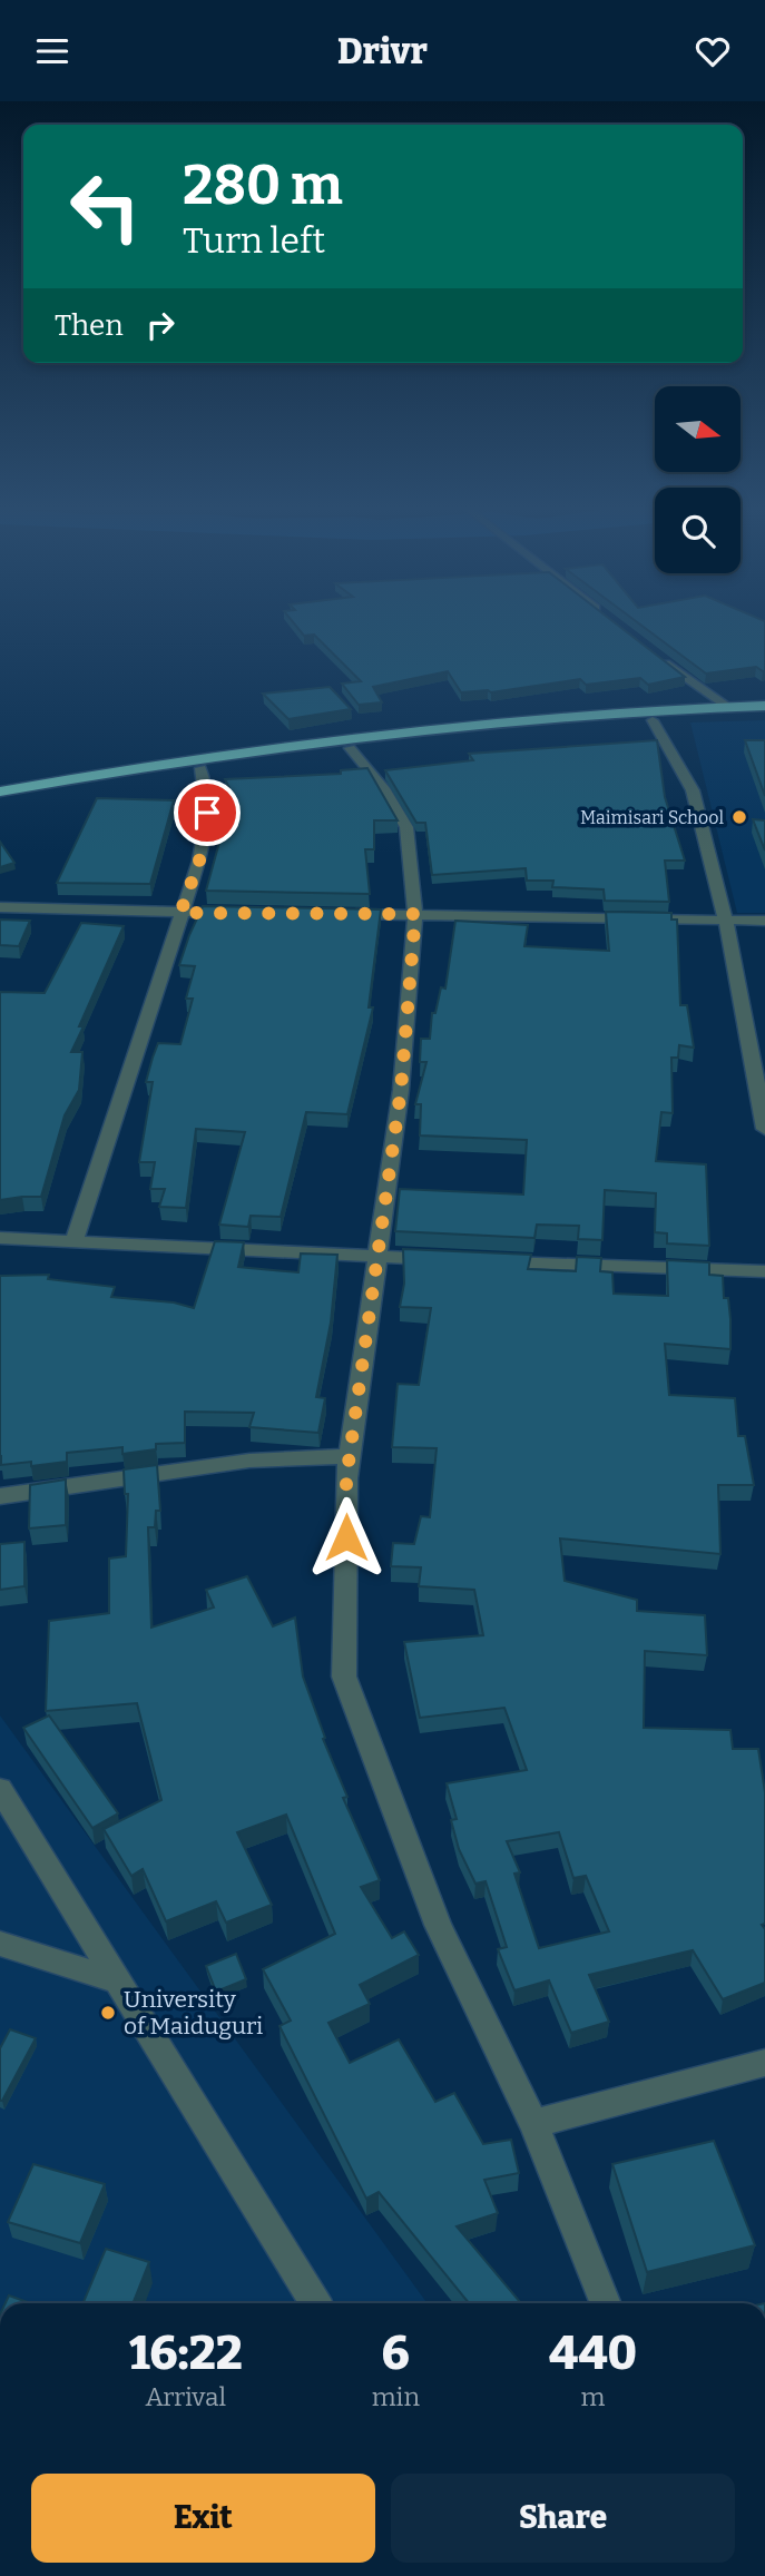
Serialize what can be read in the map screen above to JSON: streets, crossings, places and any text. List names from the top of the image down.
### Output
{
  "places": ["Maimisari School", "University of Maiduguri"],
  "north": "right",
  "page": {
    "header": "Drivr",
    "turn": ["280 m", "Turn left"],
    "then": "Then",
    "eta": [
      "16:22",
      "Arrival",
      "6",
      "min",
      "440",
      "m"
    ],
    "buttons": ["Exit", "Share"]
  }
}
